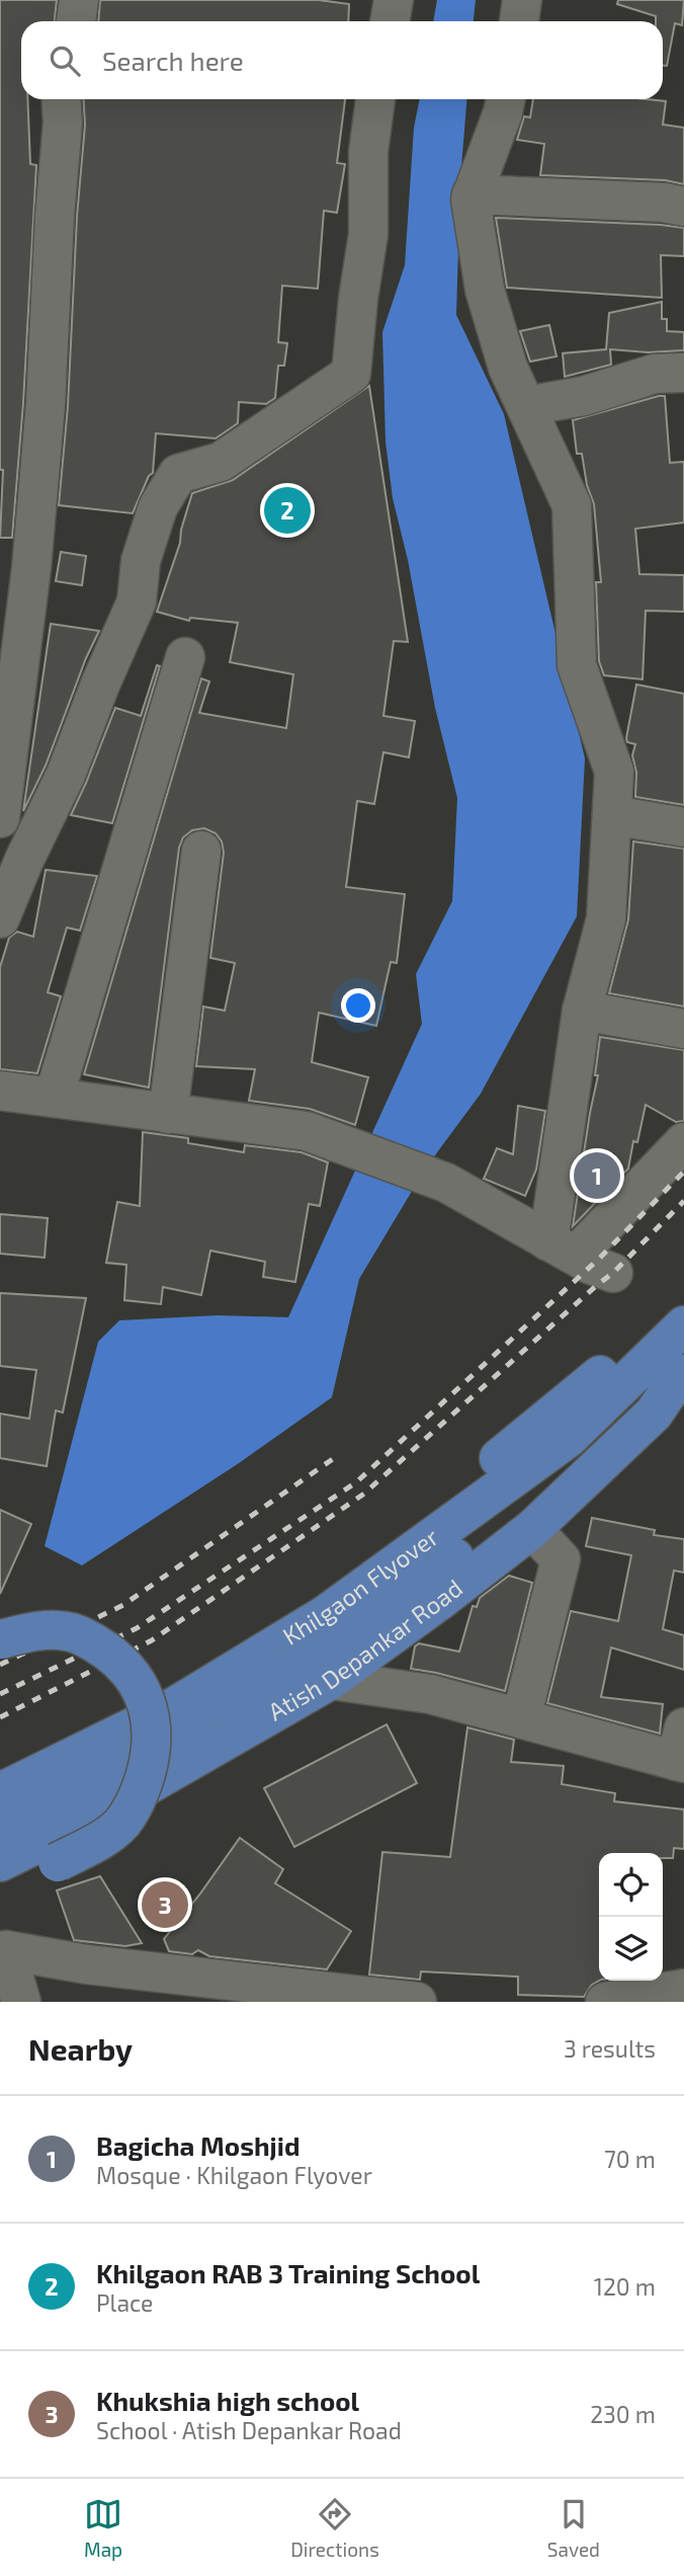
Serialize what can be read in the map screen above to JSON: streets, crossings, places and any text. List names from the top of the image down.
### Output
{
  "streets": {
    "main road": ["Khilgaon Flyover", "Atish Depankar Road"]
  },
  "crossings": [
    ["Khilgaon Flyover", "Atish Depankar Road"]
  ],
  "page": {
    "search": "Search here",
    "pins": ["2", "1", "3"],
    "heading": ["Nearby", "3 results"],
    "list": [
      {
        "mark": "1",
        "name": "Bagicha Moshjid",
        "note": "Mosque · Khilgaon Flyover",
        "value": "70 m"
      },
      {
        "mark": "2",
        "name": "Khilgaon RAB 3 Training School",
        "note": "Place",
        "value": "120 m"
      },
      {
        "mark": "3",
        "name": "Khukshia high school",
        "note": "School · Atish Depankar Road",
        "value": "230 m"
      }
    ],
    "nav": ["Map", "Directions", "Saved"]
  }
}
